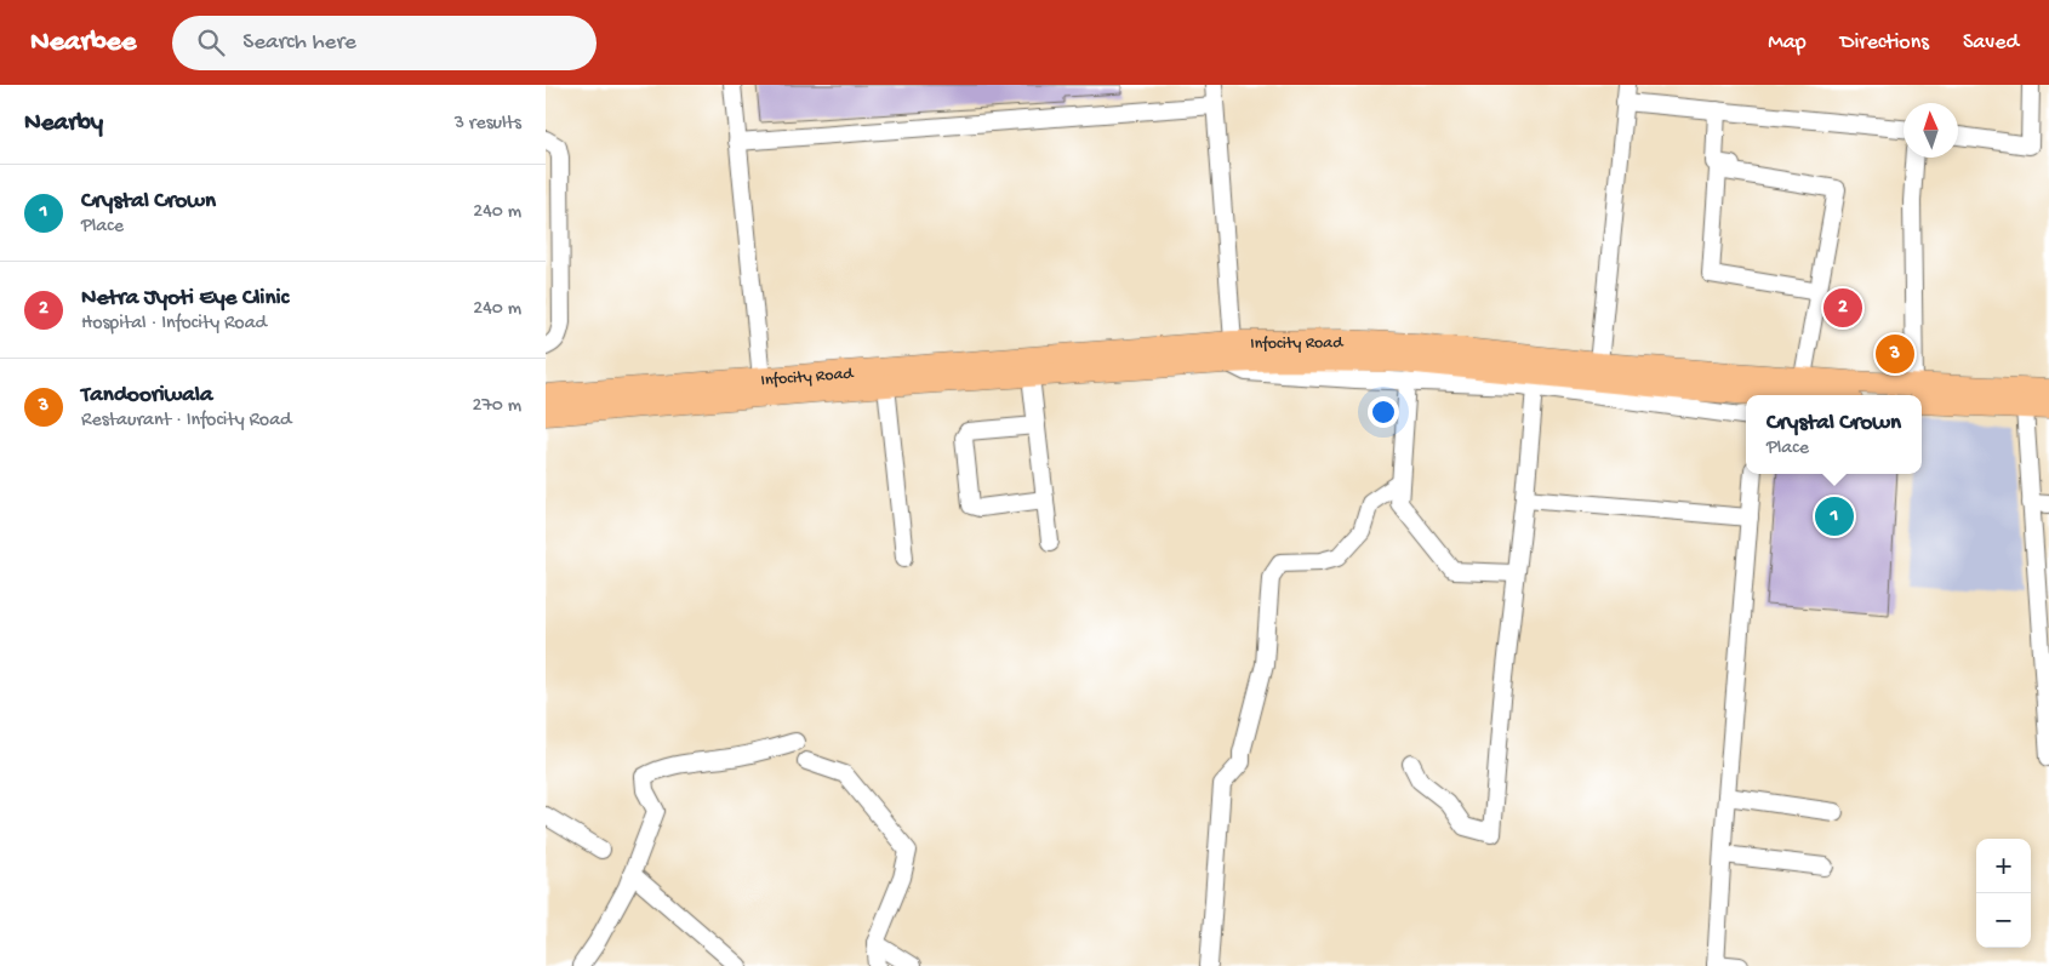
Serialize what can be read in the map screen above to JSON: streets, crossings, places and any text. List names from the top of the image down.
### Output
{
  "streets": {
    "main road": ["Infocity Road"]
  },
  "north": "top",
  "page": {
    "header": "Nearbee",
    "search": "Search here",
    "nav": ["Map", "Directions", "Saved"],
    "heading": ["Nearby", "3 results"],
    "list": [
      {
        "mark": "1",
        "name": "Crystal Crown",
        "note": "Place",
        "value": "240 m"
      },
      {
        "mark": "2",
        "name": "Netra Jyoti Eye Clinic",
        "note": "Hospital · Infocity Road",
        "value": "240 m"
      },
      {
        "mark": "3",
        "name": "Tandooriwala",
        "note": "Restaurant · Infocity Road",
        "value": "270 m"
      }
    ],
    "pins": ["2", "3", "1"],
    "popup": ["Crystal Crown", "Place"],
    "map_buttons": ["+", "−"]
  }
}
